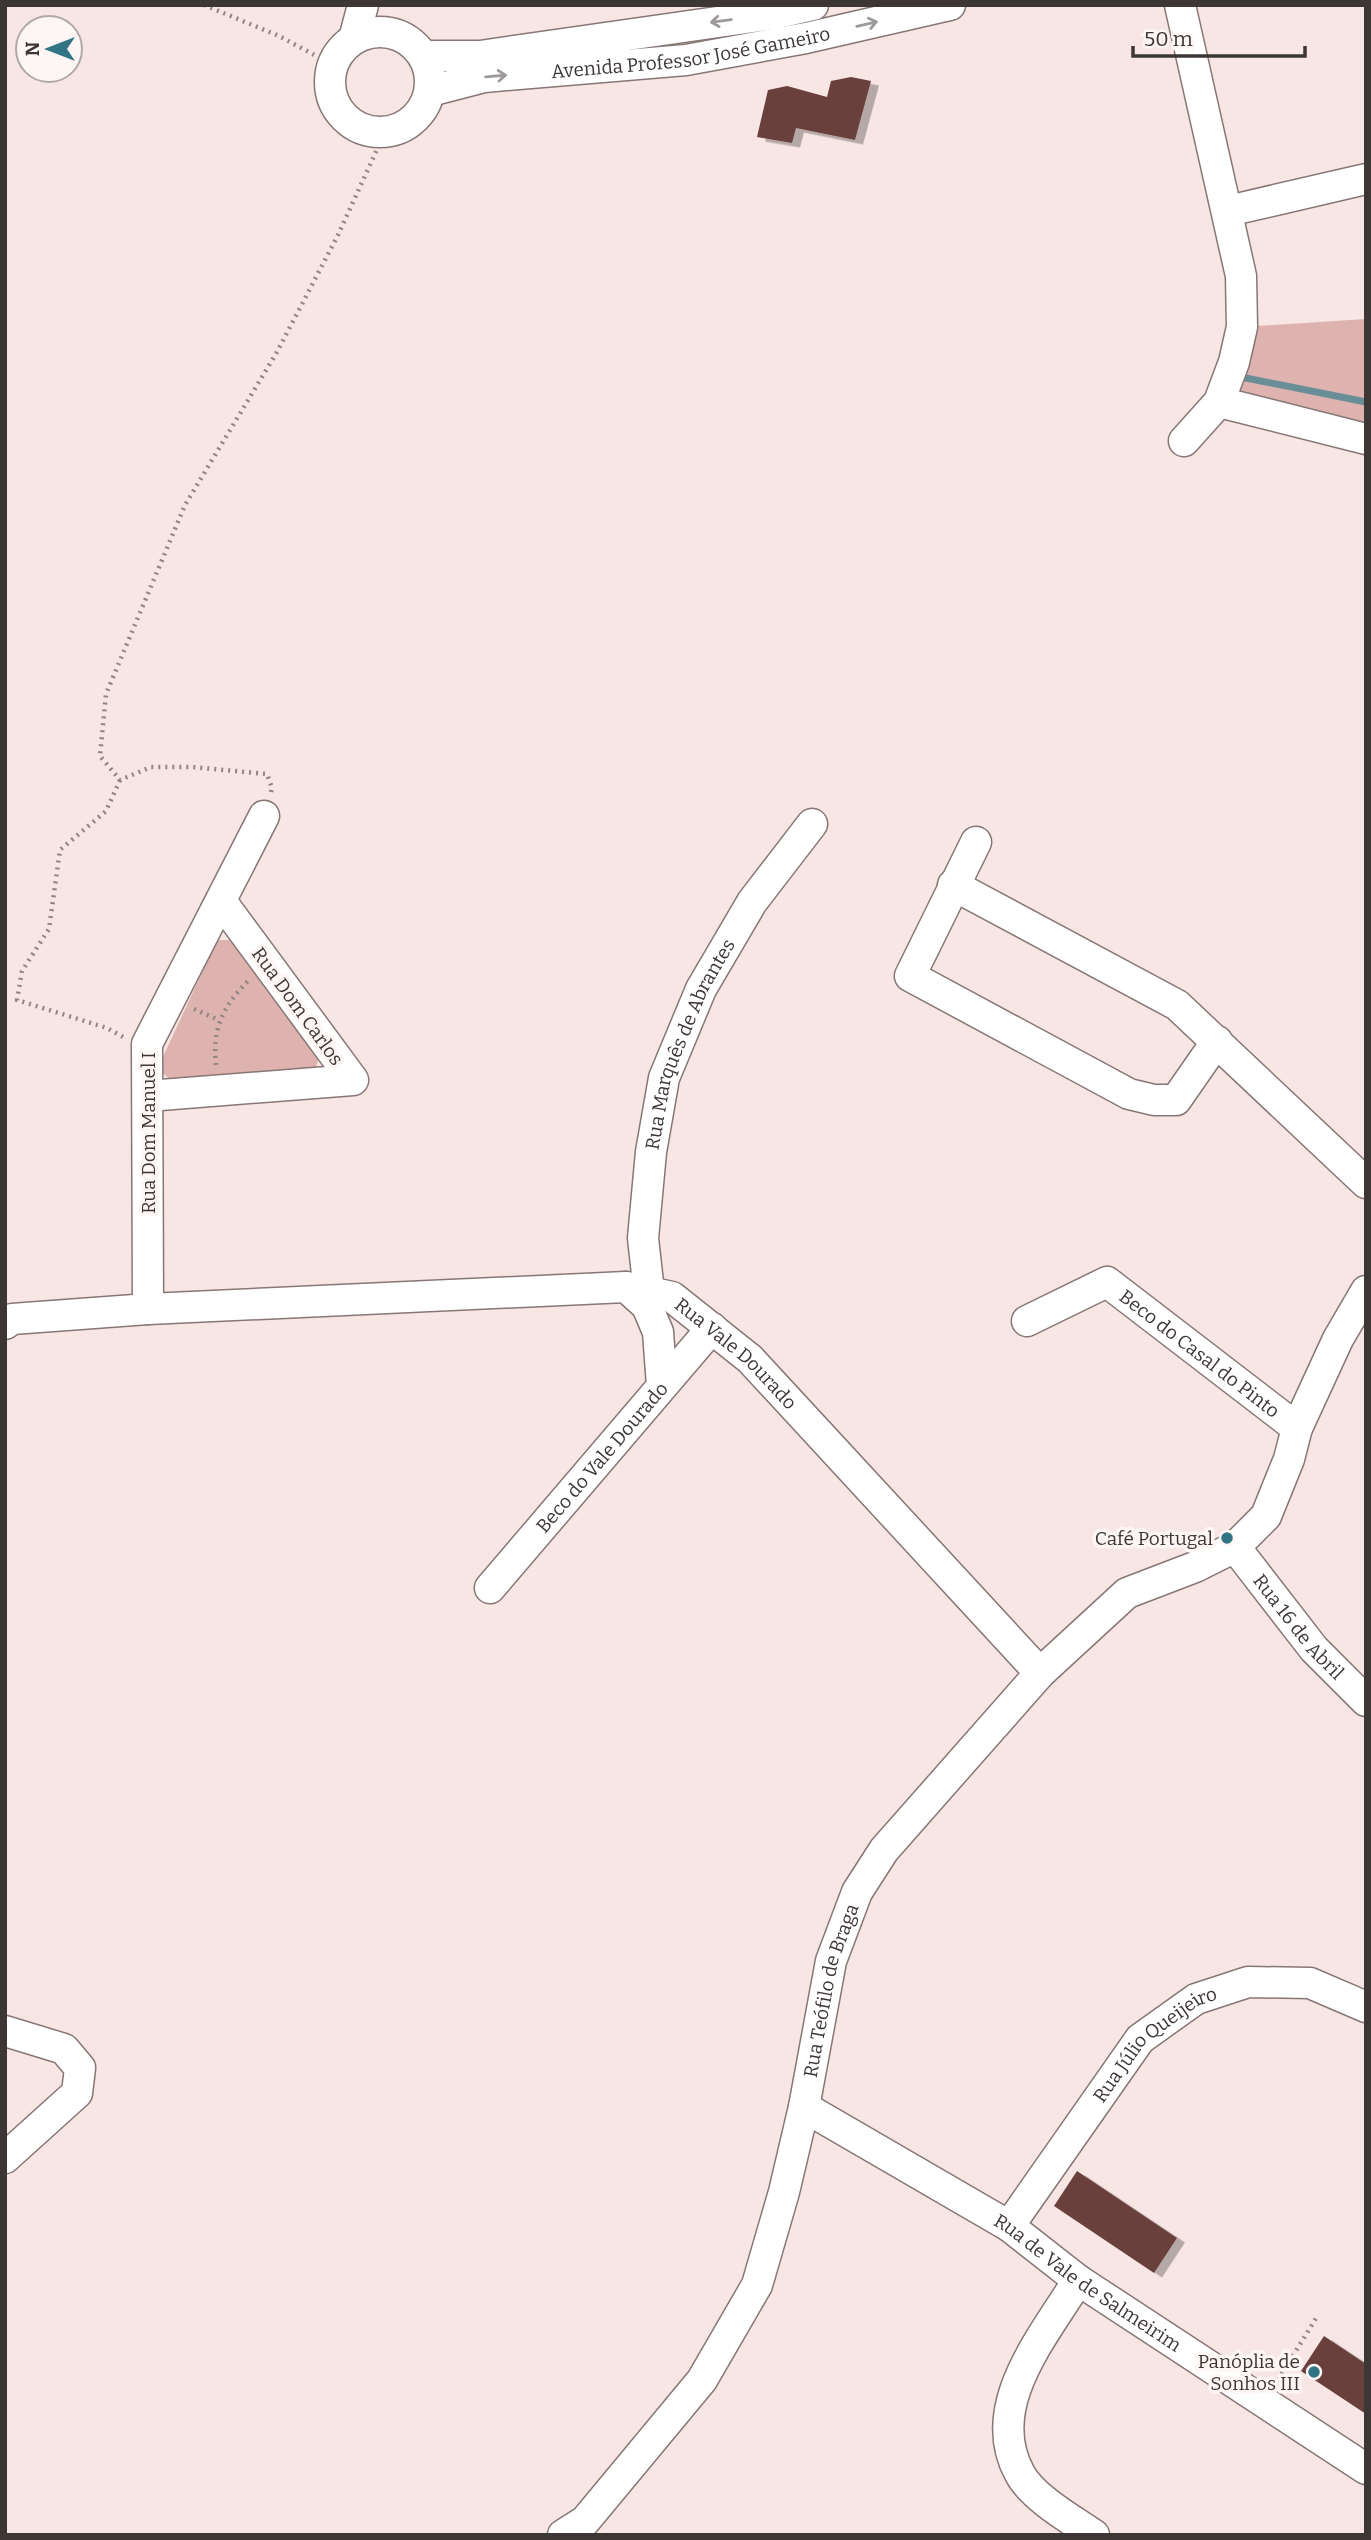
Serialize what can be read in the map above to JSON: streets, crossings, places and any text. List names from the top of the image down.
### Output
{
  "streets": {
    "street": [
      "Avenida Professor José Gameiro",
      "Rua Dom Carlos",
      "Rua Marquês de Abrantes",
      "Rua Dom Manuel I",
      "Beco do Casal do Pinto",
      "Rua Vale Dourado",
      "Beco do Vale Dourado",
      "Rua 16 de Abril",
      "Rua Teófilo de Braga",
      "Rua Júlio Queijeiro",
      "Rua de Vale de Salmeirim"
    ]
  },
  "crossings": [
    ["Rua Dom Carlos", "Rua Dom Manuel I"],
    ["Rua Marquês de Abrantes", "Rua Vale Dourado"],
    ["Rua Dom Manuel I", "Rua Vale Dourado"],
    ["Beco do Casal do Pinto", "Rua Teófilo de Braga"],
    ["Rua Vale Dourado", "Beco do Vale Dourado"],
    ["Rua Vale Dourado", "Rua Teófilo de Braga"],
    ["Rua 16 de Abril", "Rua Teófilo de Braga"],
    ["Rua Teófilo de Braga", "Rua de Vale de Salmeirim"],
    ["Rua Júlio Queijeiro", "Rua de Vale de Salmeirim"]
  ],
  "places": ["Café Portugal", "Panóplia de Sonhos III"],
  "scale_bar": "50 m",
  "north": "left"
}
